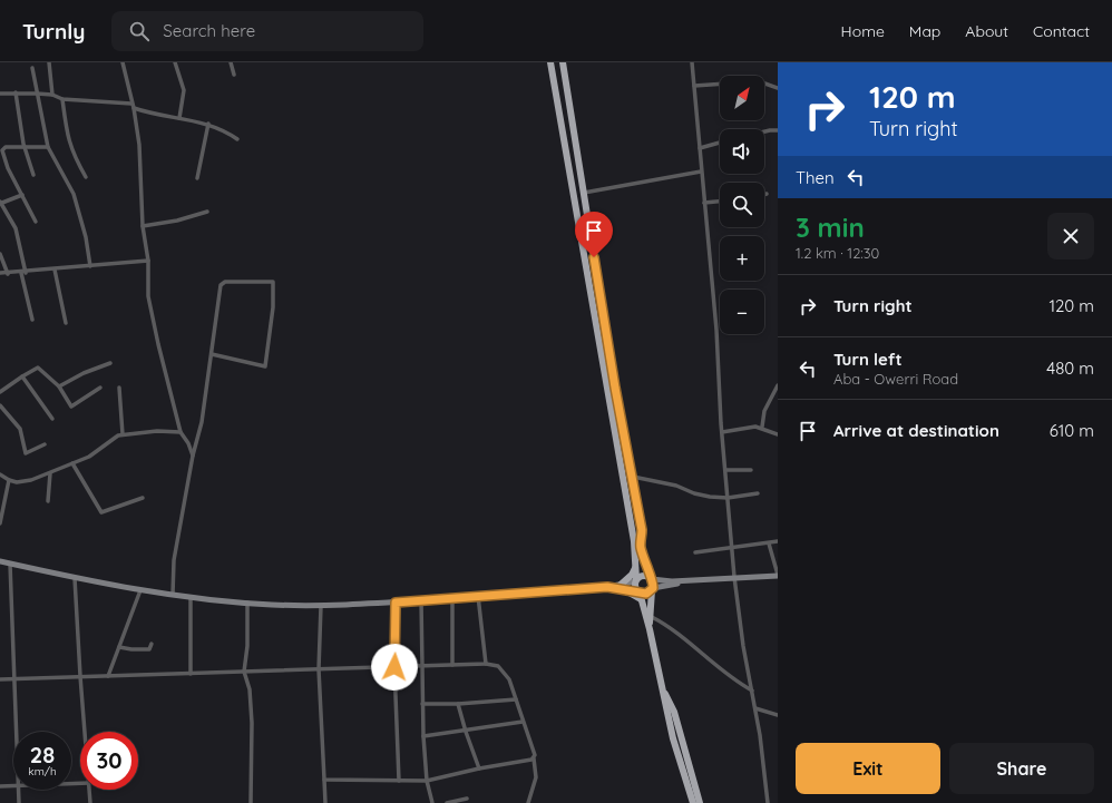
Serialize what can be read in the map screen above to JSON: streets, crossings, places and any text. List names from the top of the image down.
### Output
{
  "north": "top right",
  "page": {
    "header": "Turnly",
    "search": "Search here",
    "nav": [
      "Home",
      "Map",
      "About",
      "Contact"
    ],
    "turn": ["120 m", "Turn right"],
    "map_buttons": ["+", "−"],
    "then": "Then",
    "heading": ["3 min", "1.2 km · 12:30"],
    "list": [
      {
        "name": "Turn right",
        "value": "120 m"
      },
      {
        "name": "Turn left",
        "note": "Aba - Owerri Road",
        "value": "480 m"
      },
      {
        "name": "Arrive at destination",
        "value": "610 m"
      }
    ],
    "speed": "28 km/h",
    "limit": "30",
    "buttons": ["Exit", "Share"]
  }
}
